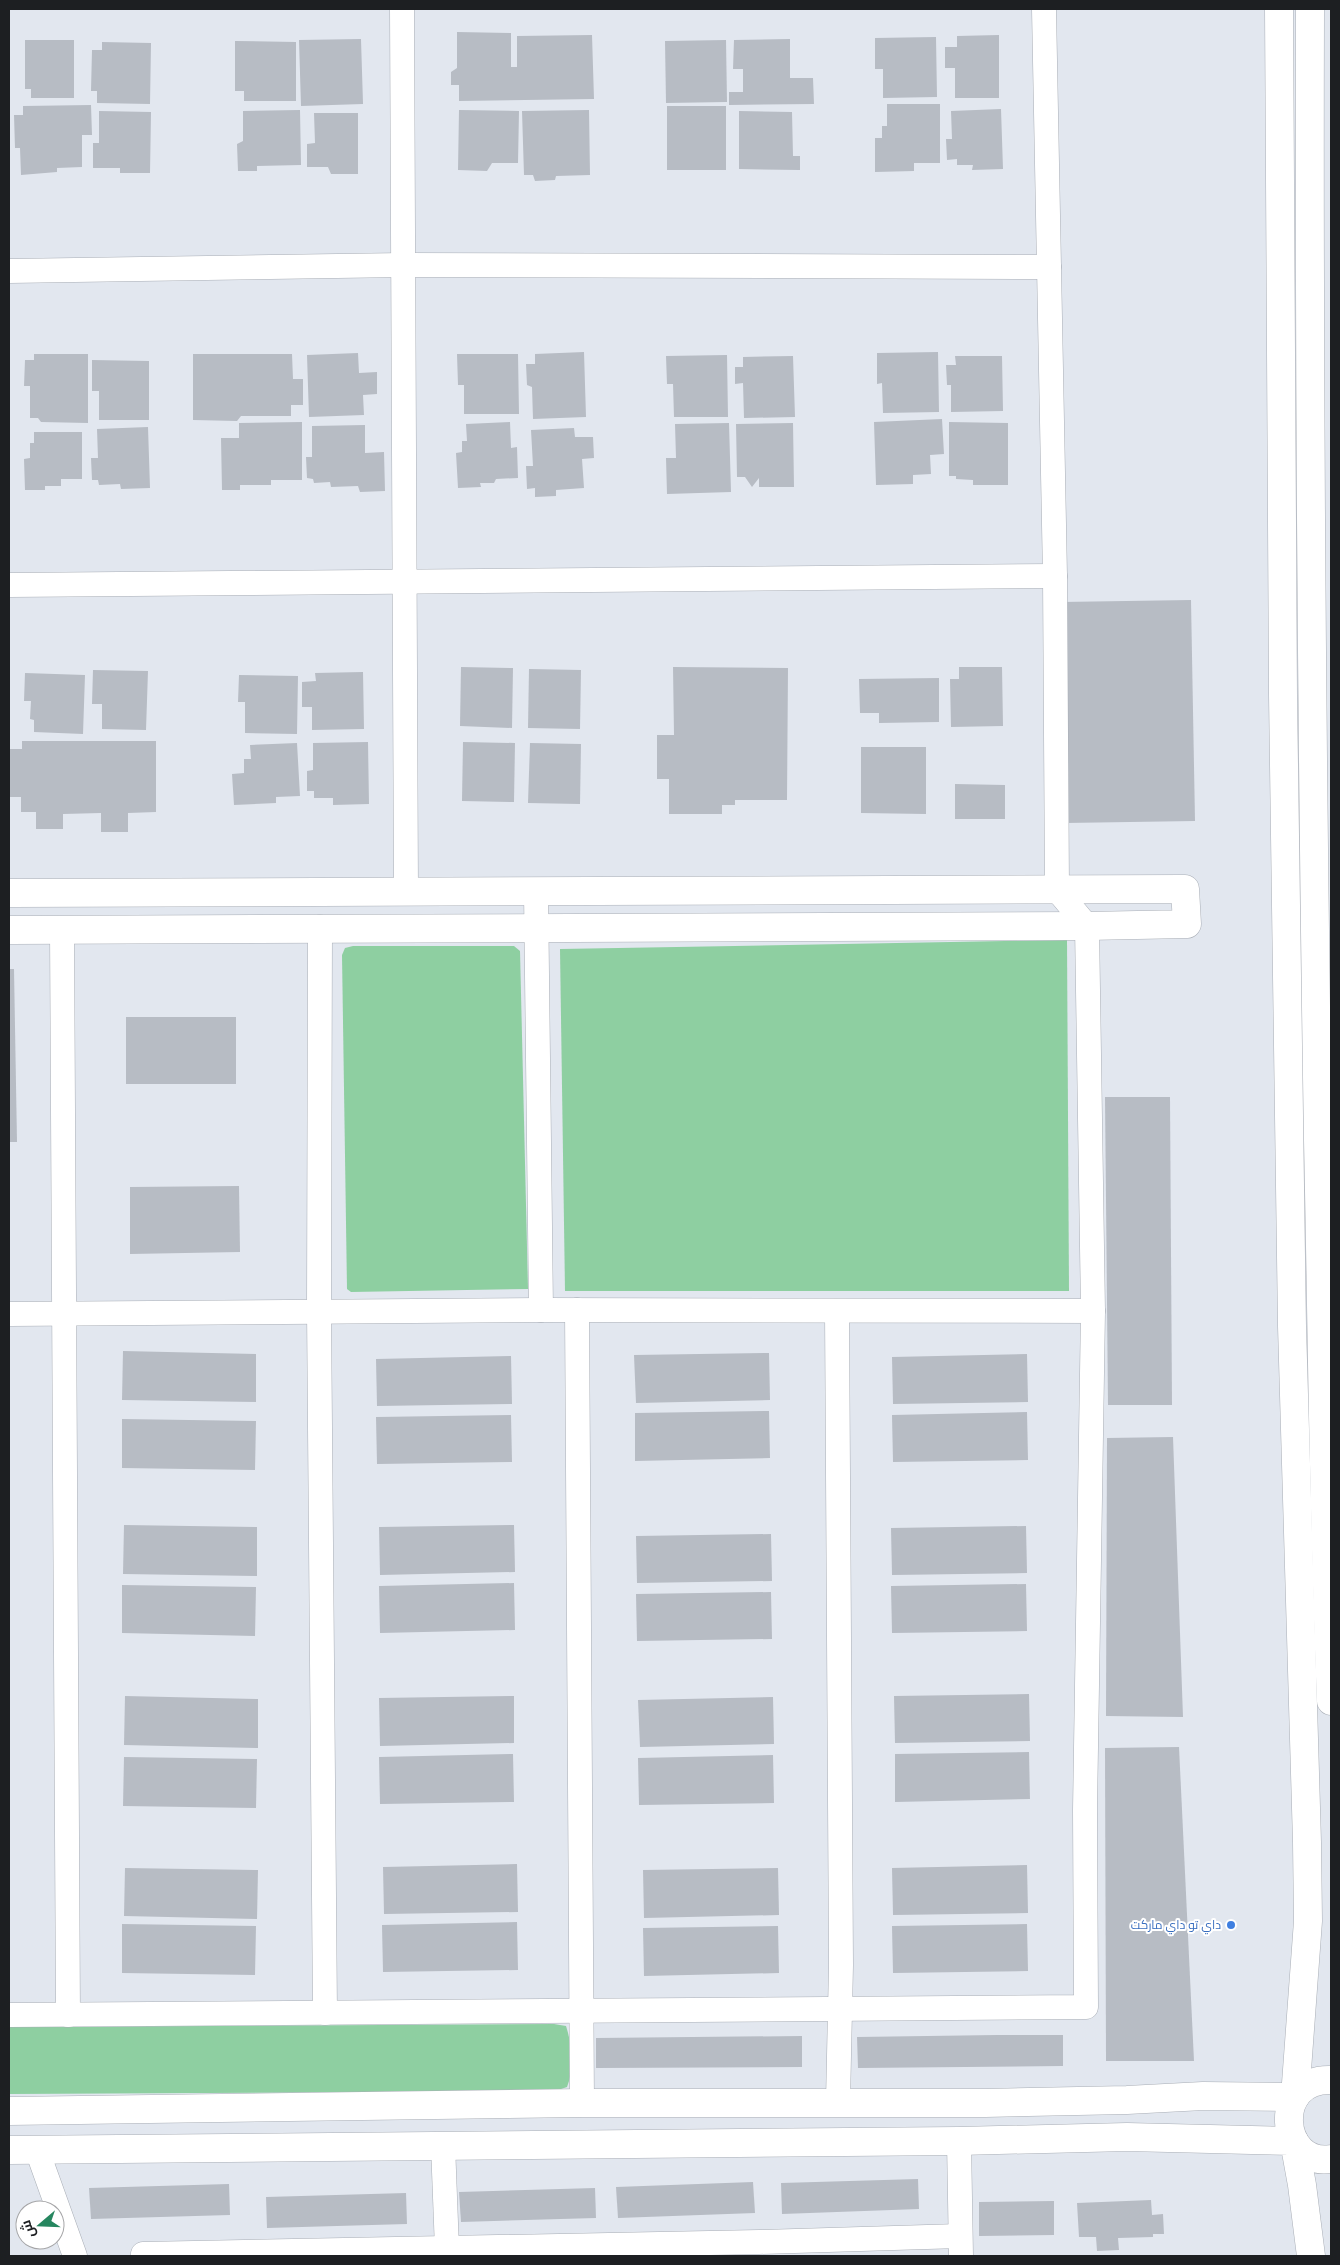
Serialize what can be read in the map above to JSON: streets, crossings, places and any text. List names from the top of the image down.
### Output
{
  "places": ["داي تو داي ماركت"],
  "north": "left"
}
